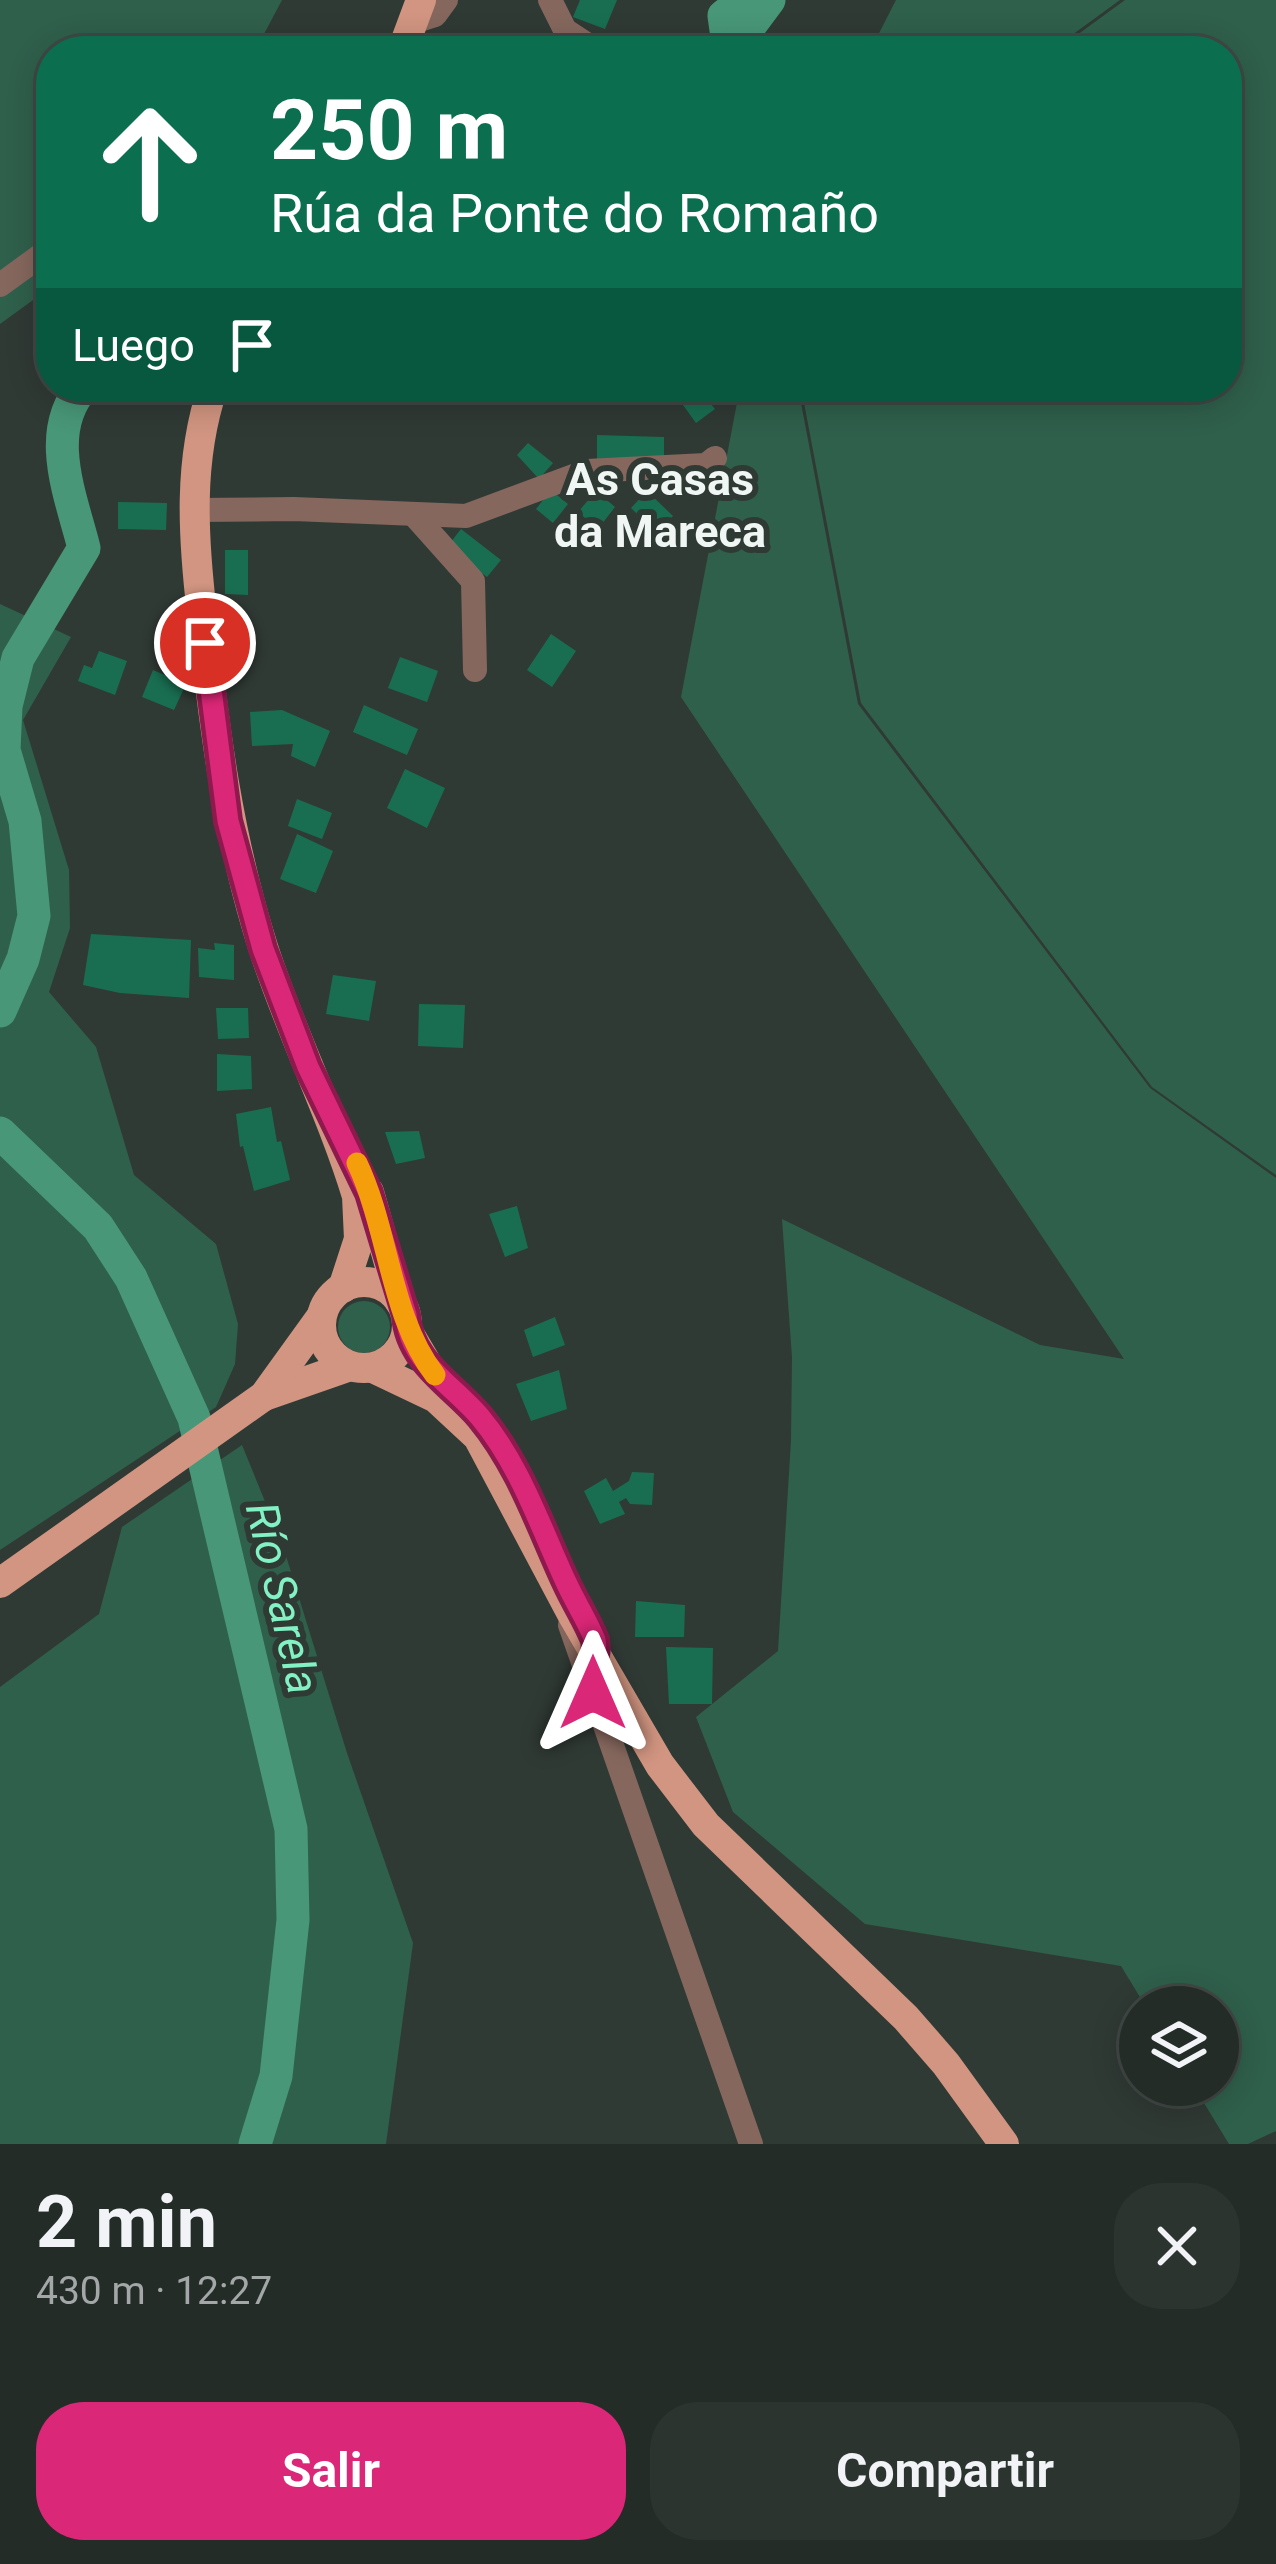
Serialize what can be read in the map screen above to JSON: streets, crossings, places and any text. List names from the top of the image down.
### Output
{
  "districts": ["As Casas da Mareca"],
  "water": ["Río Sarela"],
  "page": {
    "turn": ["250 m", "Rúa da Ponte do Romaño"],
    "then": "Luego",
    "heading": ["2 min", "430 m · 12:27"],
    "buttons": ["Salir", "Compartir"]
  }
}
